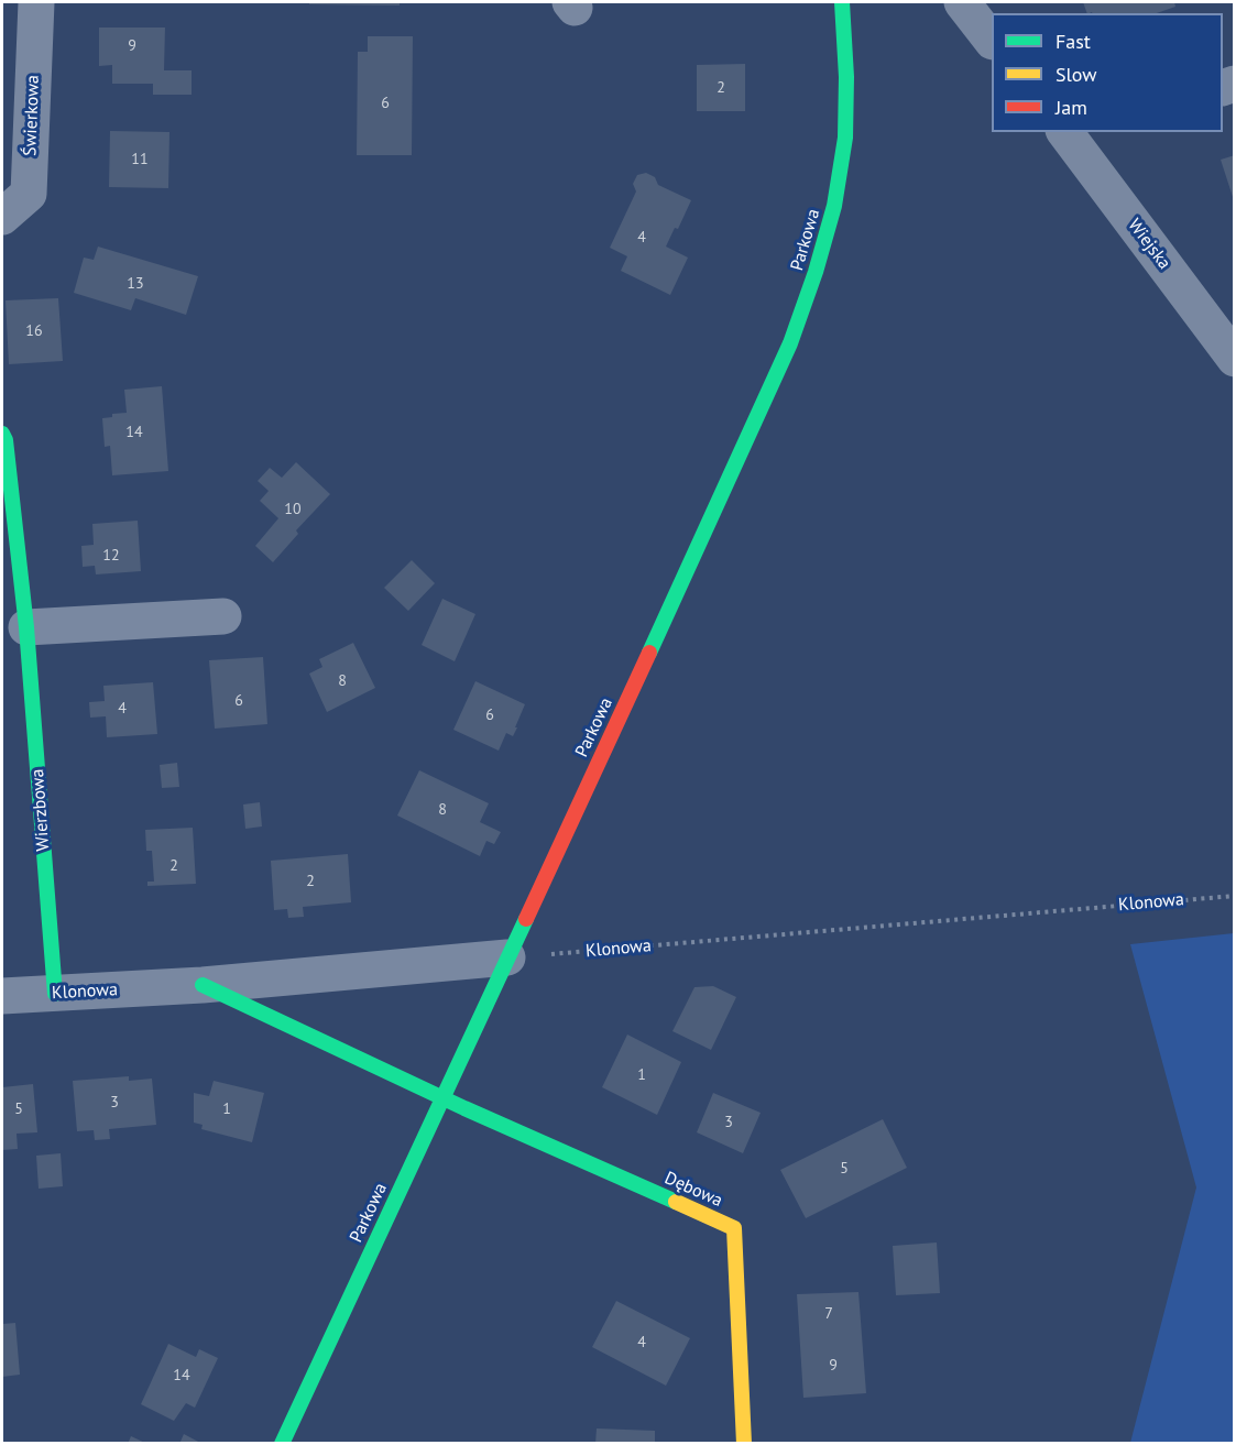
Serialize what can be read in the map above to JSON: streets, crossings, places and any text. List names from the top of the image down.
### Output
{
  "streets": {
    "street": [
      "Świerkowa",
      "Parkowa",
      "Wiejska",
      "Wierzbowa",
      "Klonowa",
      "Dębowa"
    ]
  },
  "crossings": [
    ["Parkowa", "Klonowa"],
    ["Parkowa", "Dębowa"],
    ["Wierzbowa", "Klonowa"]
  ],
  "house_numbers": [
    "9",
    "2",
    "6",
    "11",
    "4",
    "13",
    "16",
    "14",
    "10",
    "12",
    "8",
    "6",
    "4",
    "6",
    "8",
    "2",
    "2",
    "1",
    "3",
    "5",
    "1",
    "3",
    "5",
    "7",
    "4",
    "9",
    "14"
  ],
  "legend": ["Fast", "Slow", "Jam"]
}
